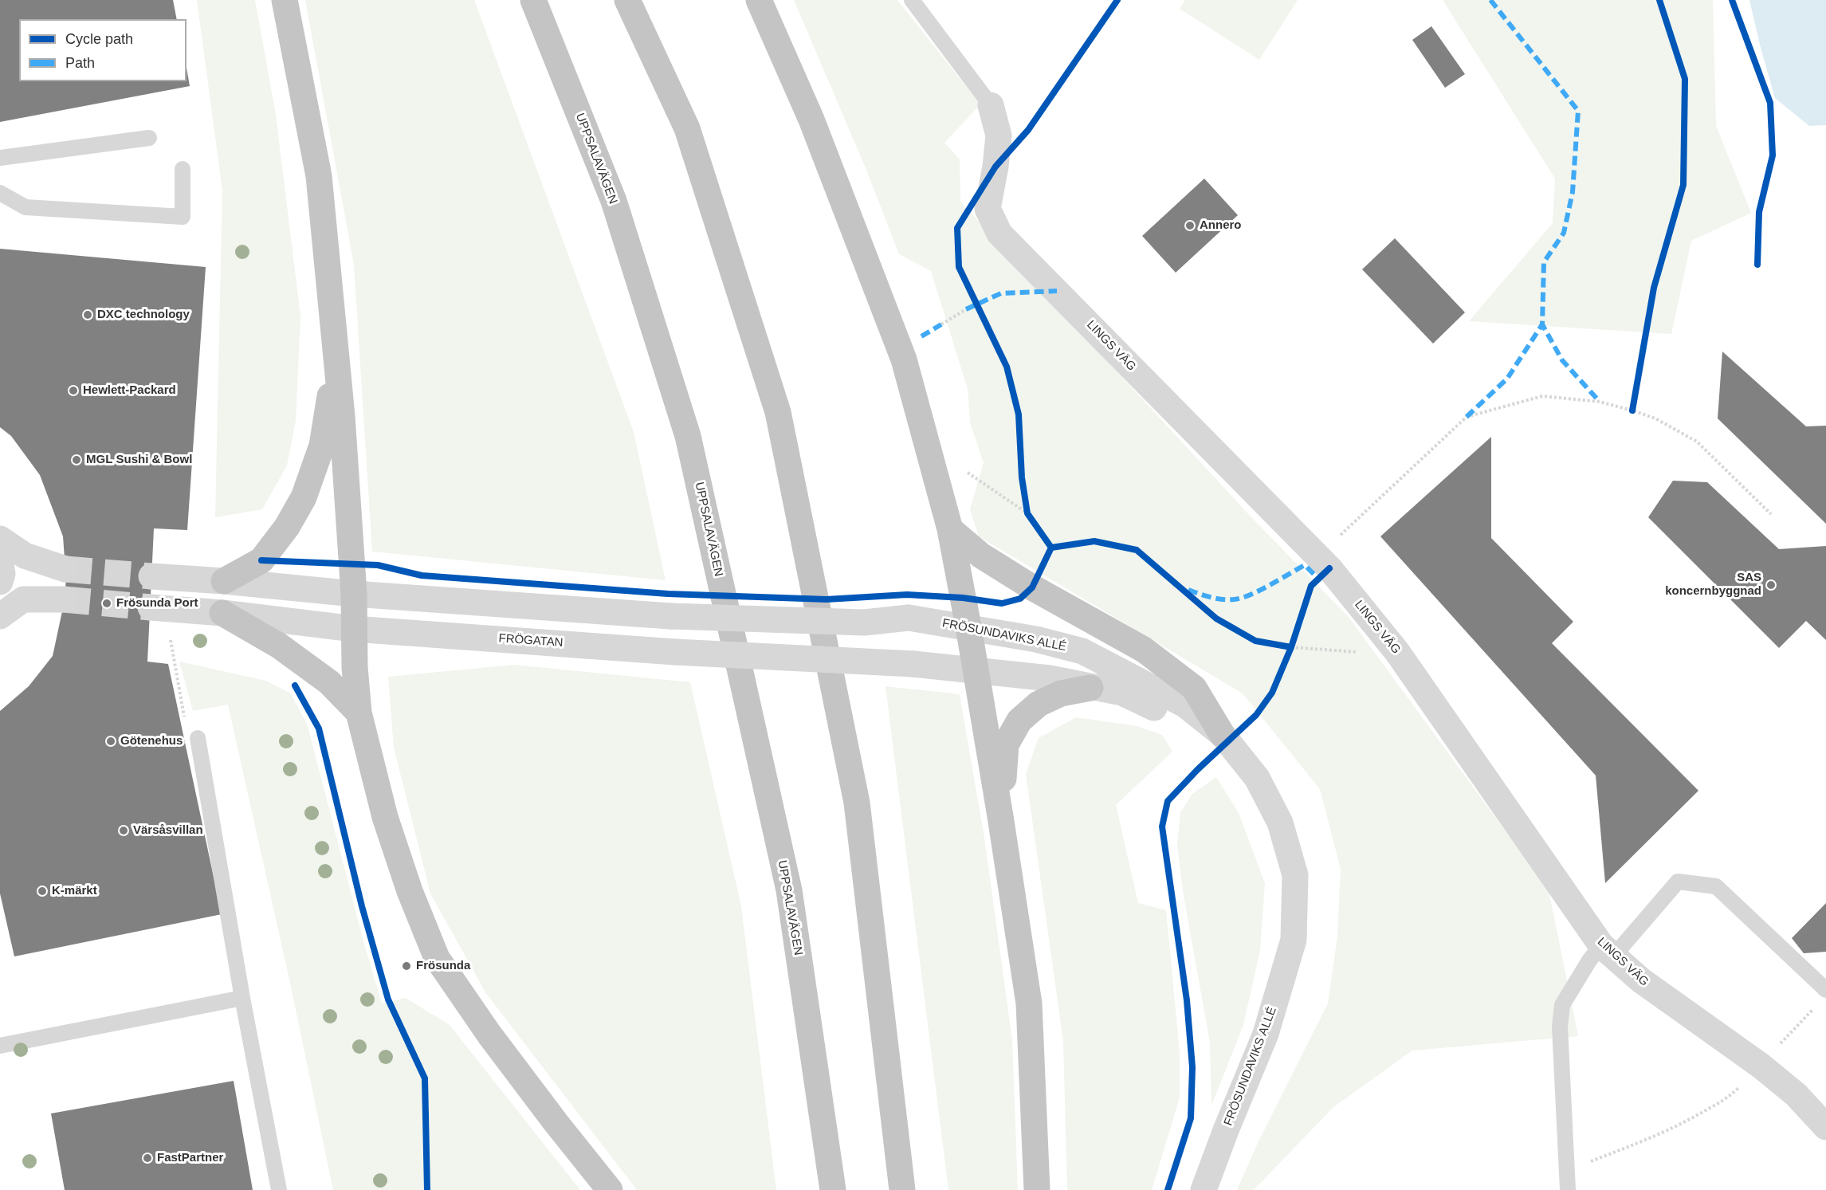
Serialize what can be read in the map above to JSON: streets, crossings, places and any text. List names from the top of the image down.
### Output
{
  "streets": {
    "highway": ["UPPSALAVÄGEN"],
    "street": ["LINGS VÄG", "FRÖSUNDAVIKS ALLÉ", "FRÖGATAN"]
  },
  "crossings": [
    ["FRÖSUNDAVIKS ALLÉ", "FRÖGATAN"]
  ],
  "places": [
    "Annero",
    "DXC technology",
    "Hewlett-Packard",
    "MGL Sushi & Bowl",
    "SAS koncernbyggnad",
    "Frösunda Port",
    "Götenehus",
    "Värsåsvillan",
    "K-märkt",
    "Frösunda",
    "FastPartner"
  ],
  "legend": ["Cycle path", "Path"]
}
